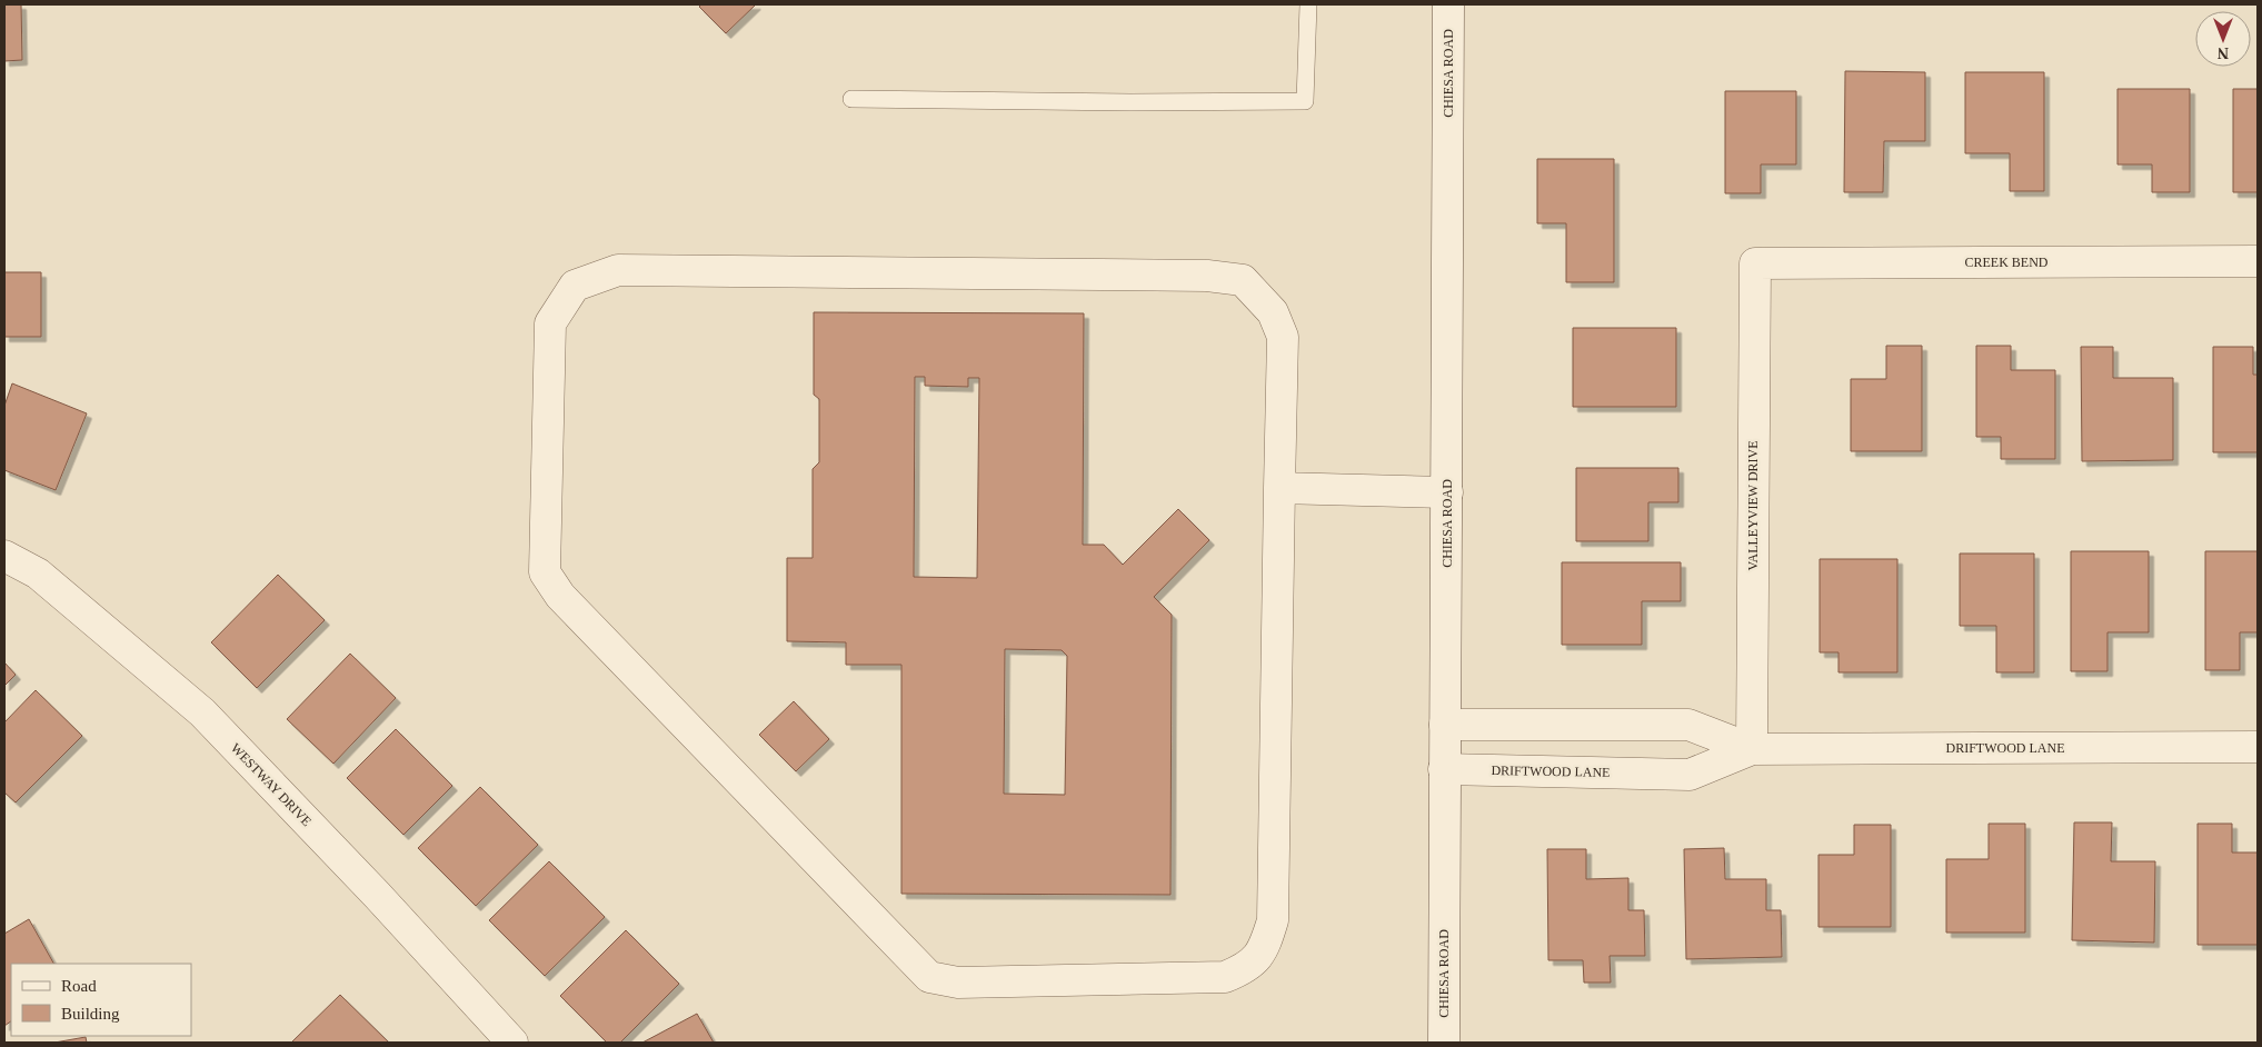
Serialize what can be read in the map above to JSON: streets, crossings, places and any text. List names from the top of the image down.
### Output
{
  "streets": {
    "street": [
      "CHIESA ROAD",
      "CREEK BEND",
      "VALLEYVIEW DRIVE",
      "DRIFTWOOD LANE",
      "WESTWAY DRIVE"
    ]
  },
  "crossings": [
    ["CHIESA ROAD", "DRIFTWOOD LANE"],
    ["CREEK BEND", "VALLEYVIEW DRIVE"],
    ["VALLEYVIEW DRIVE", "DRIFTWOOD LANE"]
  ],
  "legend": ["Road", "Building"],
  "north": "bottom"
}
